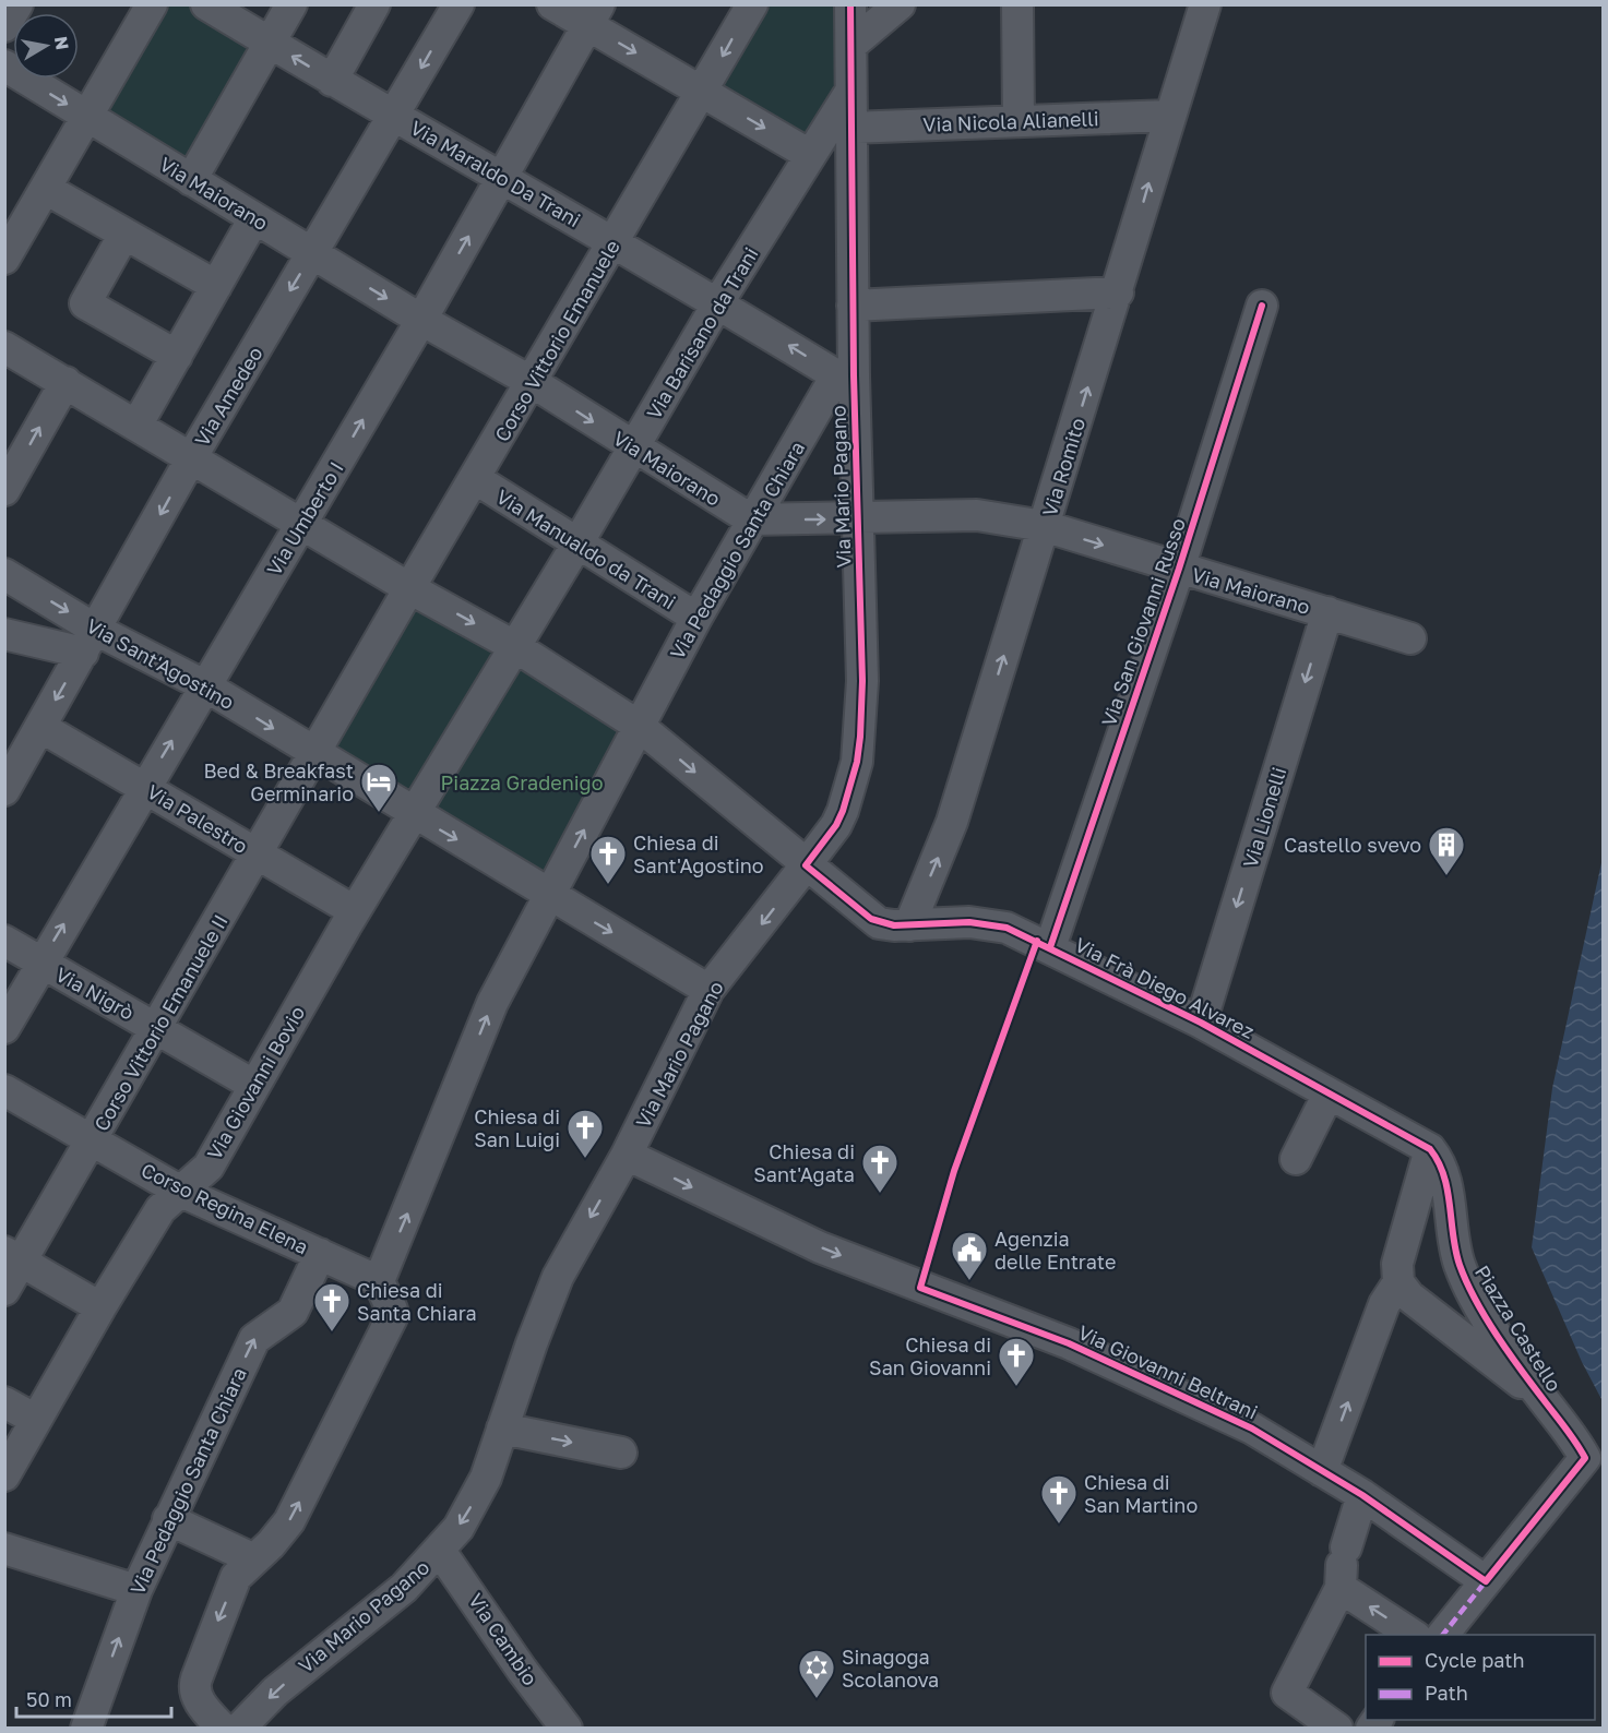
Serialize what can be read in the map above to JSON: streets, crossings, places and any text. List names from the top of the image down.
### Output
{
  "streets": {
    "street": [
      "Via Nicola Alianelli",
      "Via Maraldo Da Trani",
      "Via Maiorano",
      "Via Barisano da Trani",
      "Corso Vittorio Emanuele",
      "Via Amedeo",
      "Via Romito",
      "Via Mario Pagano",
      "Via Umberto I",
      "Via Manualdo da Trani",
      "Via Pedaggio Santa Chiara",
      "Via San Giovanni Russo",
      "Via Sant'Agostino",
      "Via Lionelli",
      "Via Palestro",
      "Via Frà Diego Alvarez",
      "Via Nigrò",
      "Corso Vittorio Emanuele II",
      "Via Giovanni Bovio",
      "Corso Regina Elena",
      "Piazza Castello",
      "Via Giovanni Beltrani",
      "Via Cambio"
    ]
  },
  "crossings": [
    ["Via Nicola Alianelli", "Via Romito"],
    ["Via Nicola Alianelli", "Via Mario Pagano"],
    ["Via Maraldo Da Trani", "Via Barisano da Trani"],
    ["Via Maraldo Da Trani", "Corso Vittorio Emanuele"],
    ["Via Maraldo Da Trani", "Via Amedeo"],
    ["Via Maraldo Da Trani", "Via Mario Pagano"],
    ["Via Maraldo Da Trani", "Via Umberto I"],
    ["Via Maraldo Da Trani", "Via Pedaggio Santa Chiara"],
    ["Via Maiorano", "Via Barisano da Trani"],
    ["Via Maiorano", "Corso Vittorio Emanuele"],
    ["Via Maiorano", "Via Amedeo"],
    ["Via Maiorano", "Via Romito"],
    ["Via Maiorano", "Via Mario Pagano"],
    ["Via Maiorano", "Via Umberto I"],
    ["Via Maiorano", "Via Pedaggio Santa Chiara"],
    ["Via Maiorano", "Via San Giovanni Russo"],
    ["Via Maiorano", "Via Lionelli"],
    ["Via Barisano da Trani", "Via Mario Pagano"],
    ["Via Barisano da Trani", "Via Manualdo da Trani"],
    ["Corso Vittorio Emanuele", "Via Manualdo da Trani"],
    ["Via Amedeo", "Via Sant'Agostino"],
    ["Via Amedeo", "Via Palestro"],
    ["Via Romito", "Via Frà Diego Alvarez"],
    ["Via Mario Pagano", "Via Pedaggio Santa Chiara"],
    ["Via Mario Pagano", "Via Frà Diego Alvarez"],
    ["Via Mario Pagano", "Via Giovanni Beltrani"],
    ["Via Mario Pagano", "Via Cambio"],
    ["Via Umberto I", "Via Sant'Agostino"],
    ["Via Umberto I", "Via Palestro"],
    ["Via Umberto I", "Via Nigrò"],
    ["Via Manualdo da Trani", "Via Pedaggio Santa Chiara"],
    ["Via Pedaggio Santa Chiara", "Via Frà Diego Alvarez"],
    ["Via Pedaggio Santa Chiara", "Corso Regina Elena"],
    ["Via San Giovanni Russo", "Via Frà Diego Alvarez"],
    ["Via Sant'Agostino", "Corso Vittorio Emanuele II"],
    ["Via Lionelli", "Via Frà Diego Alvarez"],
    ["Via Palestro", "Corso Vittorio Emanuele II"],
    ["Via Palestro", "Via Giovanni Bovio"],
    ["Via Frà Diego Alvarez", "Piazza Castello"],
    ["Via Nigrò", "Corso Vittorio Emanuele II"],
    ["Via Nigrò", "Via Giovanni Bovio"],
    ["Corso Vittorio Emanuele II", "Corso Regina Elena"],
    ["Via Giovanni Bovio", "Corso Regina Elena"],
    ["Piazza Castello", "Via Giovanni Beltrani"]
  ],
  "one_way": ["Via Romito", "Via Lionelli", "Via Giovanni Beltrani"],
  "parks": ["Piazza Gradenigo"],
  "places": {
    "hotel": ["Bed & Breakfast Germinario"],
    "building": ["Castello svevo"],
    "church": [
      "Chiesa di Sant'Agostino",
      "Chiesa di San Luigi",
      "Chiesa di Sant'Agata",
      "Chiesa di Santa Chiara",
      "Chiesa di San Giovanni",
      "Chiesa di San Martino"
    ],
    "public building": ["Agenzia delle Entrate"],
    "synagogue": ["Sinagoga Scolanova"]
  },
  "legend": ["Cycle path", "Path"],
  "scale_bar": "50 m",
  "north": "right"
}
